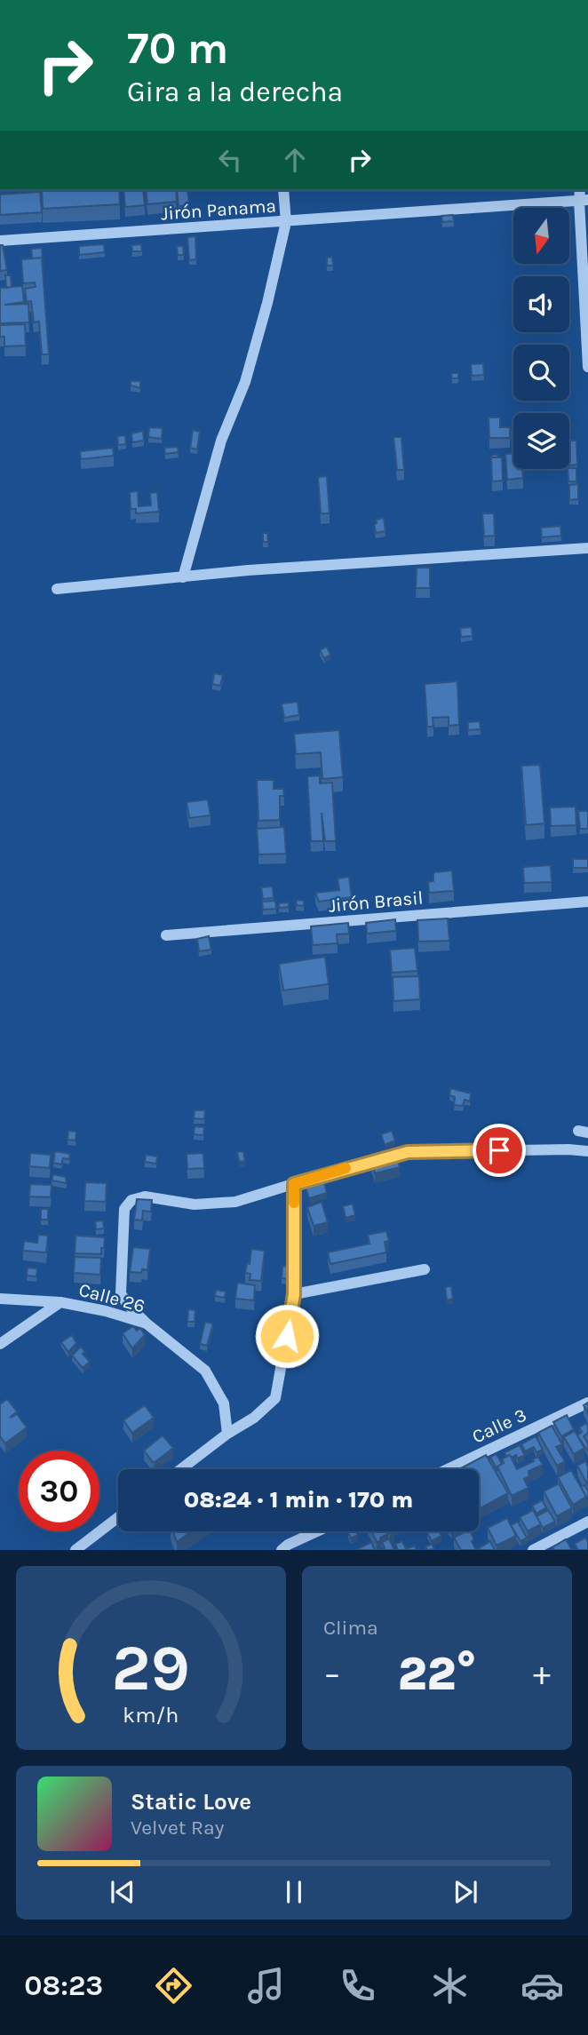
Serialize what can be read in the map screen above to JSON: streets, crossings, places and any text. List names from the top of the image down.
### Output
{
  "streets": {
    "street": [
      "Jirón Panama",
      "Jirón Brasil",
      "Calle 26",
      "Calle 3"
    ]
  },
  "north": "bottom",
  "page": {
    "turn": ["70 m", "Gira a la derecha"],
    "limit": "30",
    "trip": "08:24 · 1 min · 170 m",
    "tile": "Clima",
    "heat": ["−", "22°", "+"],
    "song": ["Static Love", "Velvet Ray"],
    "tabs": "08:23",
    "gauge": ["29", "km/h"]
  }
}
